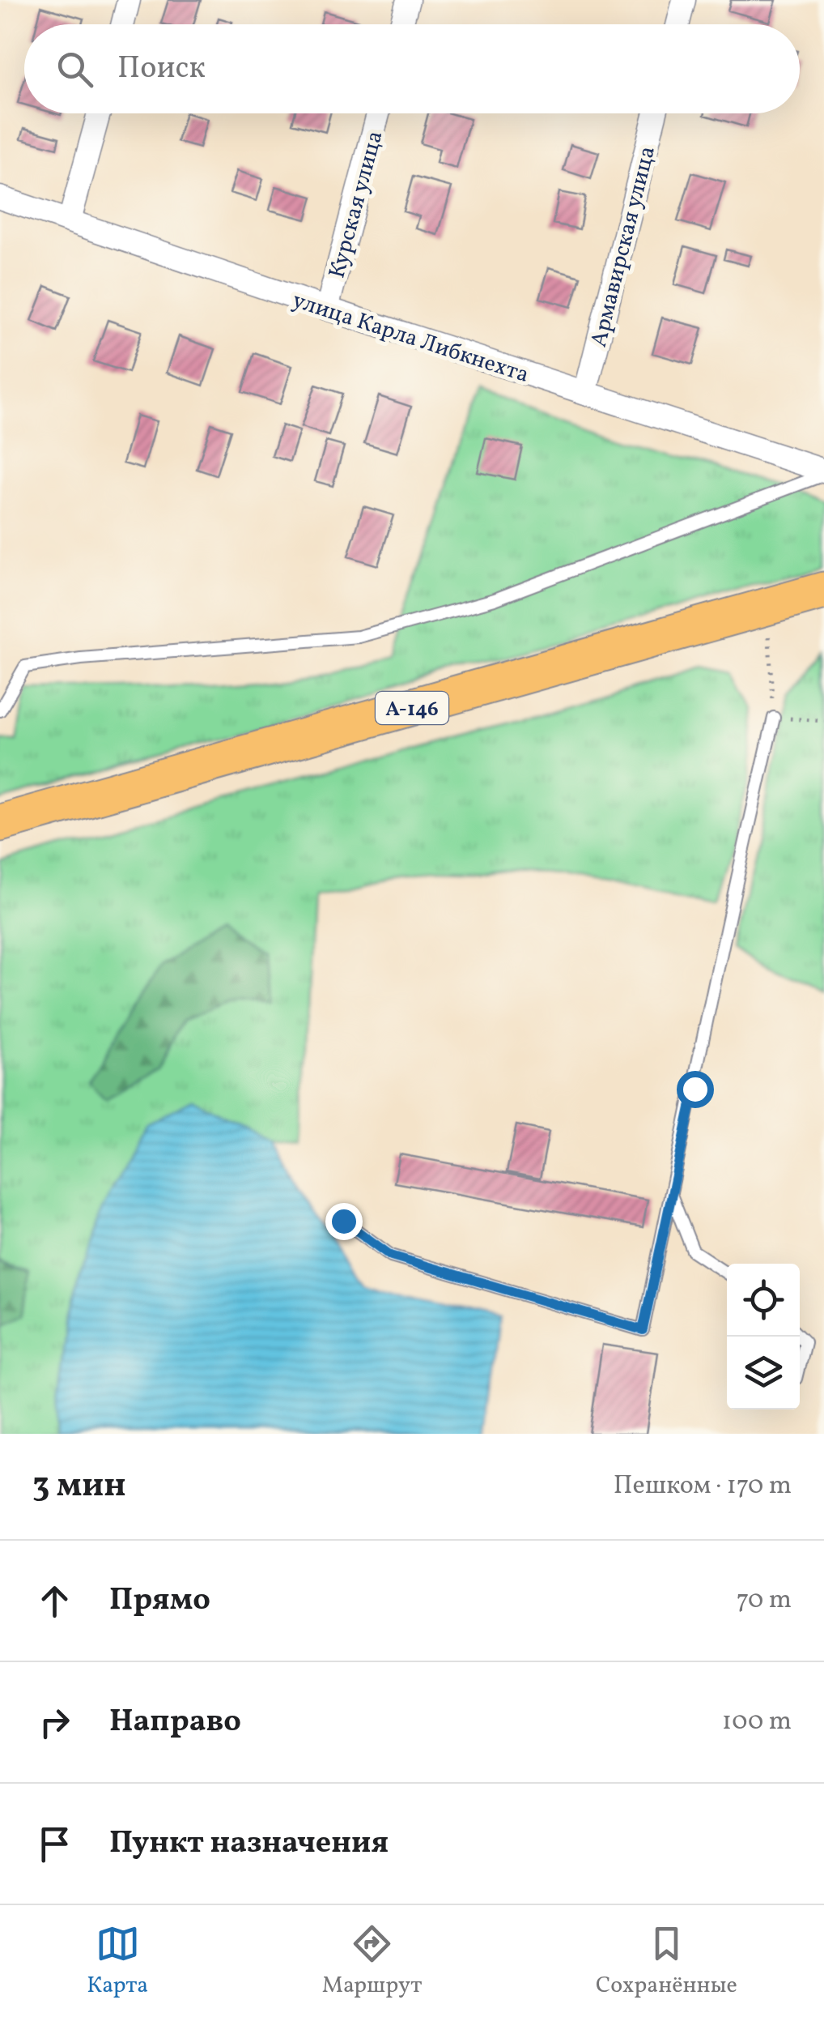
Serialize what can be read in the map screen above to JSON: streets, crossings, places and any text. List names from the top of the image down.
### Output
{
  "streets": {
    "highway": ["А-146"],
    "street": ["Курская улица", "Армавирская улица", "улица Карла Либкнехта"]
  },
  "crossings": [
    ["Курская улица", "улица Карла Либкнехта"],
    ["Армавирская улица", "улица Карла Либкнехта"]
  ],
  "page": {
    "search": "Поиск",
    "heading": ["3 мин", "Пешком · 170 m"],
    "list": [
      ["Прямо", "70 m"],
      ["Направо", "100 m"],
      "Пункт назначения"
    ],
    "nav": ["Карта", "Маршрут", "Сохранённые"]
  }
}
